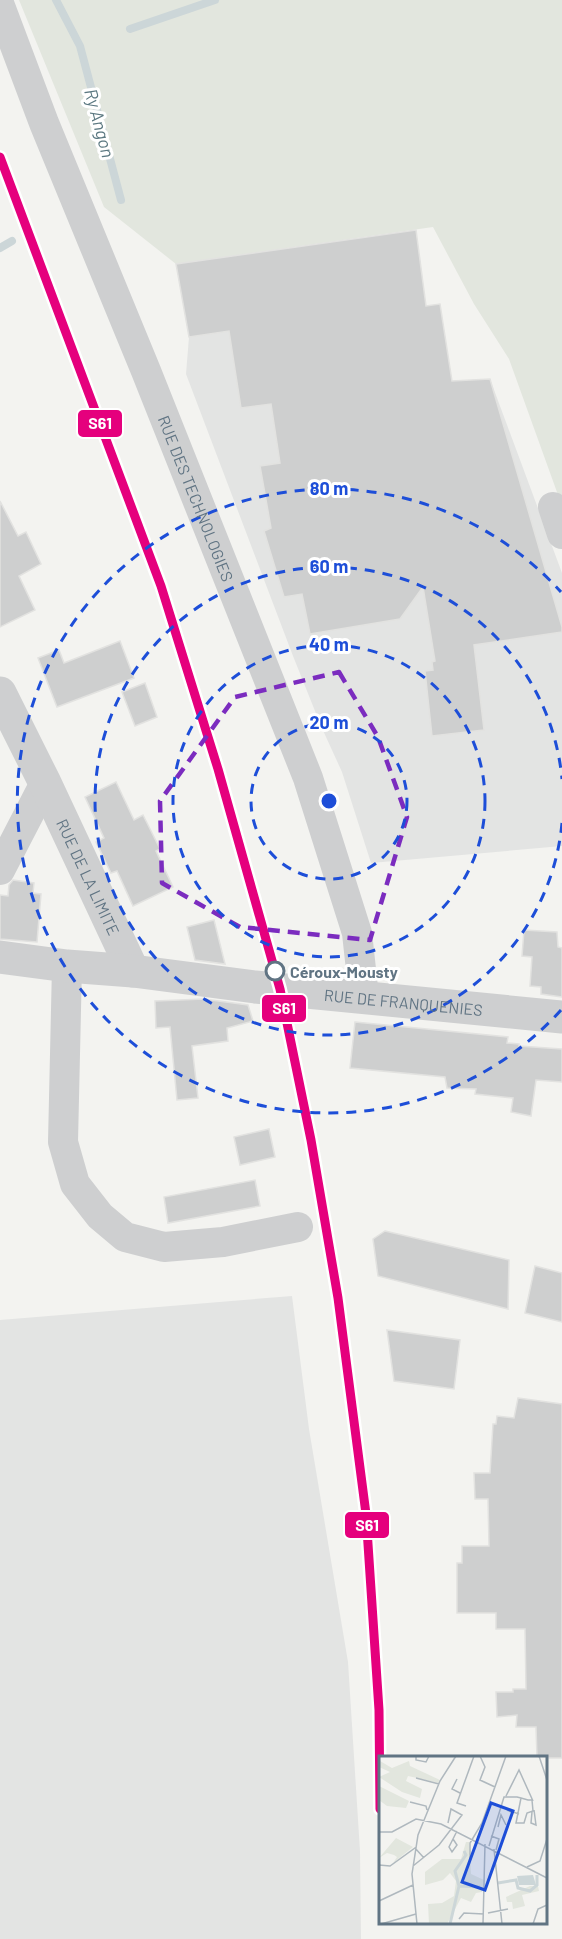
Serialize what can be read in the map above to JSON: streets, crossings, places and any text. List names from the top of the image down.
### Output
{
  "streets": {
    "street": ["RUE DES TECHNOLOGIES", "RUE DE LA LIMITE", "RUE DE FRANQUENIES"]
  },
  "crossings": [
    ["RUE DES TECHNOLOGIES", "RUE DE FRANQUENIES"],
    ["RUE DE LA LIMITE", "RUE DE FRANQUENIES"]
  ],
  "water": ["Ry Angon"],
  "places": ["Céroux-Mousty"],
  "lines": ["transit line S61"],
  "rings": [
    "80 m",
    "60 m",
    "40 m",
    "20 m"
  ]
}
